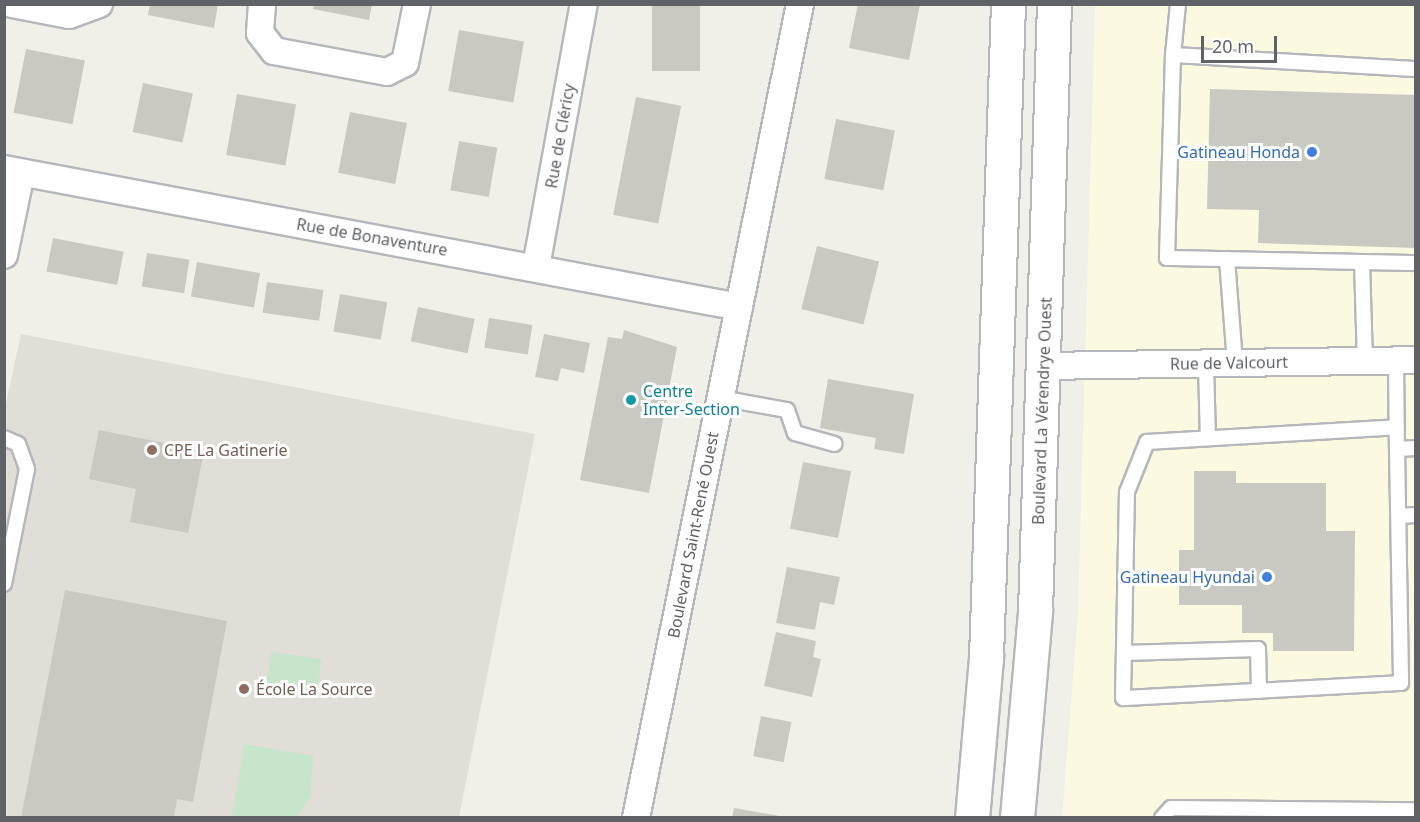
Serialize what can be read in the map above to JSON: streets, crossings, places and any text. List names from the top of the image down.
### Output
{
  "streets": {
    "main road": ["Boulevard La Vérendrye Ouest"],
    "street": [
      "Rue de Cléricy",
      "Rue de Bonaventure",
      "Rue de Valcourt",
      "Boulevard Saint-René Ouest"
    ]
  },
  "crossings": [
    ["Rue de Cléricy", "Rue de Bonaventure"],
    ["Rue de Bonaventure", "Boulevard Saint-René Ouest"],
    ["Rue de Valcourt", "Boulevard La Vérendrye Ouest"]
  ],
  "places": [
    "Gatineau Honda",
    "Centre Inter-Section",
    "CPE La Gatinerie",
    "Gatineau Hyundai",
    "École La Source"
  ],
  "scale_bar": "20 m"
}
